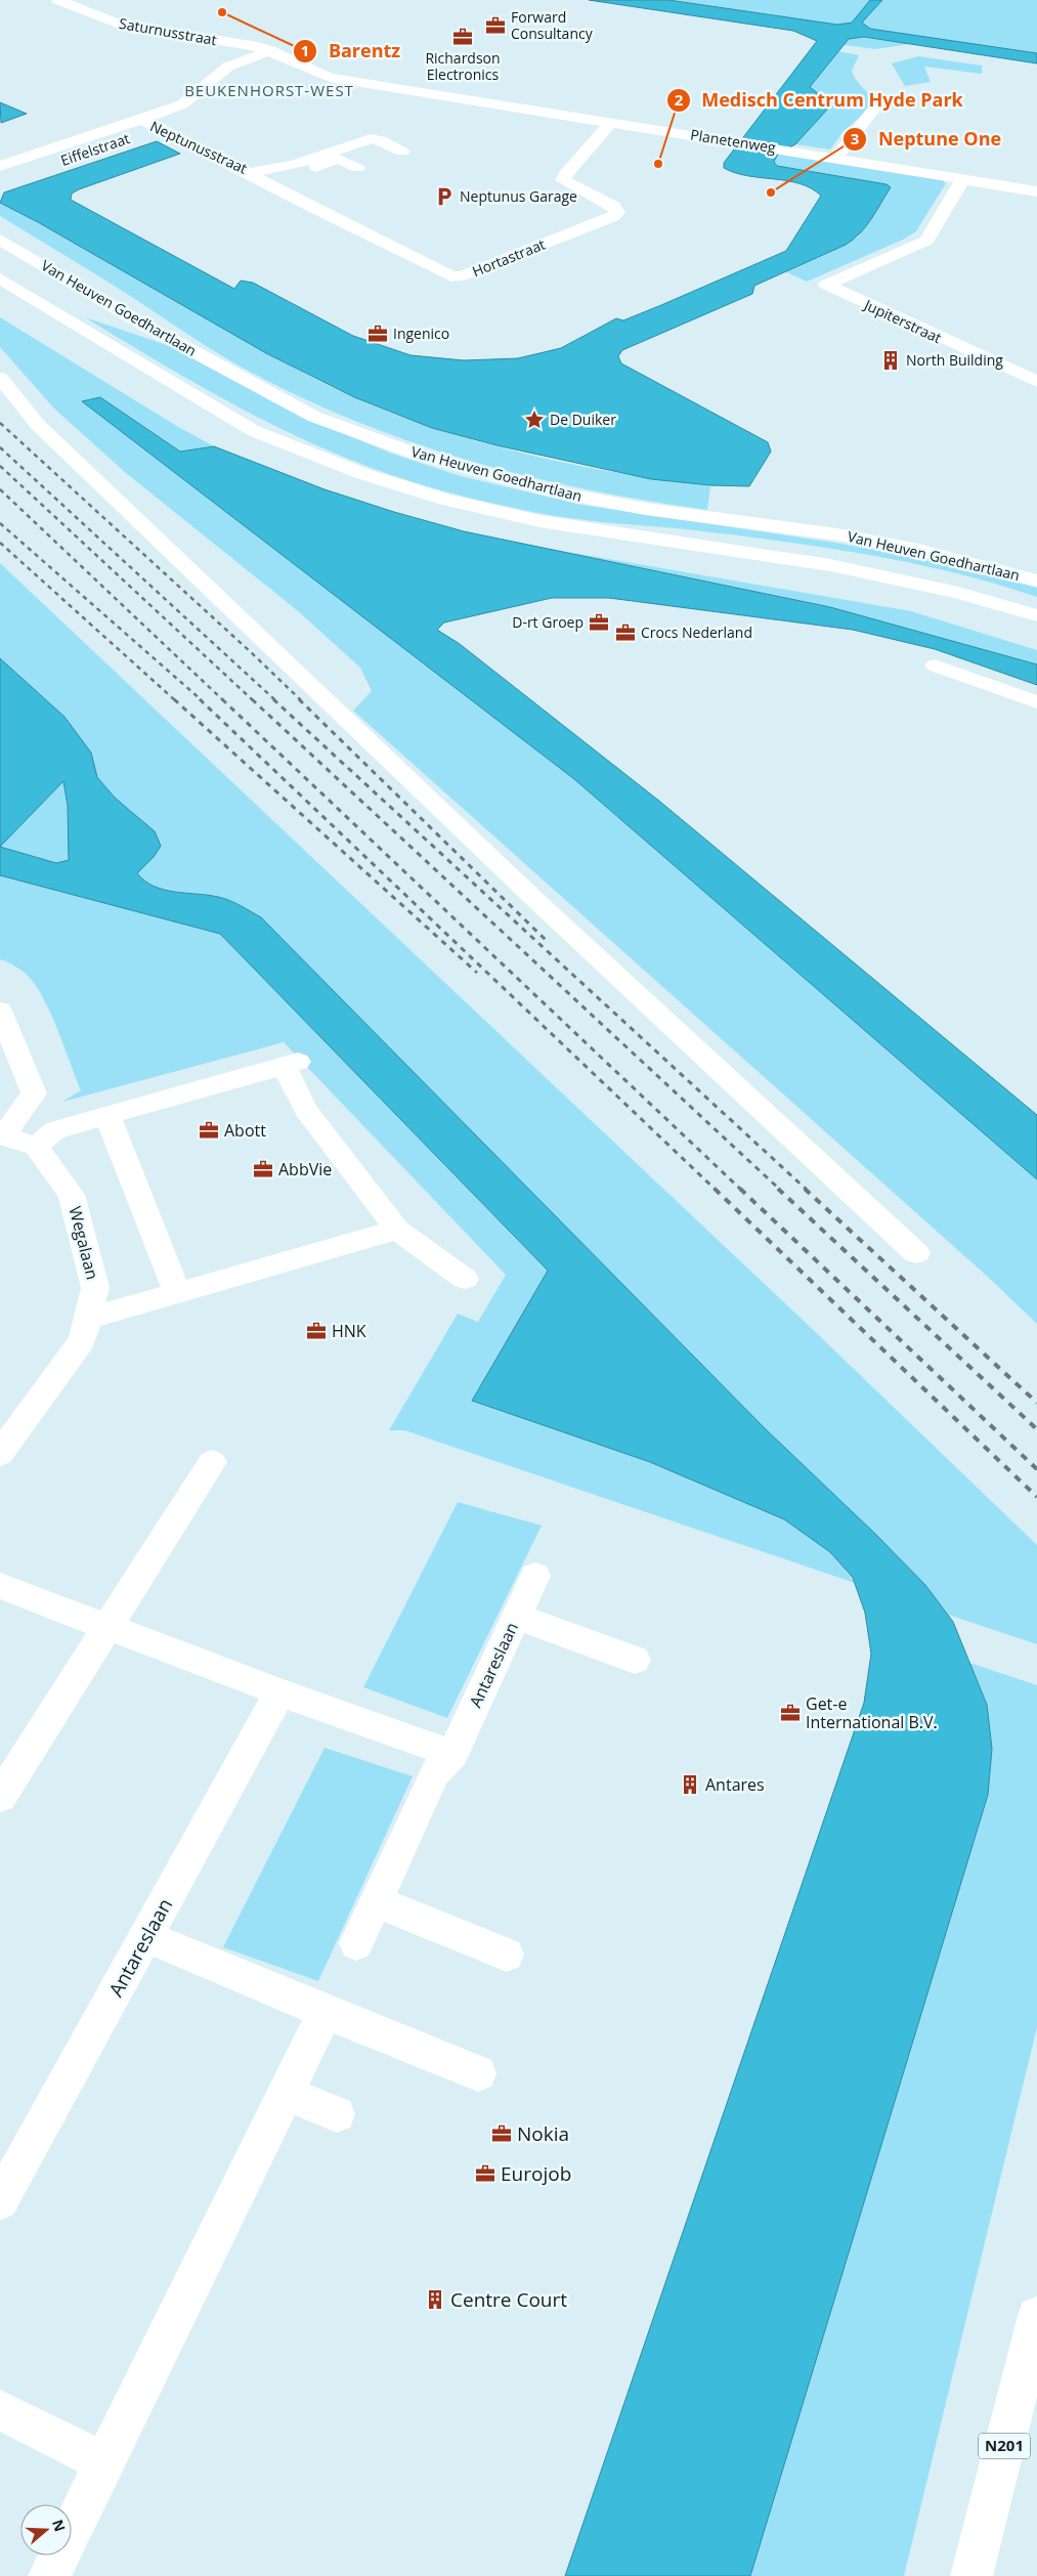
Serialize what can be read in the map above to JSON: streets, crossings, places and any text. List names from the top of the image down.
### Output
{
  "streets": {
    "main road": [
      "Saturnusstraat",
      "Planetenweg",
      "Neptunusstraat",
      "Eiffelstraat",
      "Hortastraat",
      "Van Heuven Goedhartlaan",
      "Jupiterstraat",
      "Wegalaan",
      "Antareslaan",
      "N201"
    ]
  },
  "crossings": [
    ["Saturnusstraat", "Planetenweg"],
    ["Saturnusstraat", "Eiffelstraat"],
    ["Planetenweg", "Eiffelstraat"],
    ["Planetenweg", "Hortastraat"],
    ["Planetenweg", "Jupiterstraat"],
    ["Neptunusstraat", "Eiffelstraat"],
    ["Neptunusstraat", "Hortastraat"]
  ],
  "districts": ["BEUKENHORST-WEST"],
  "places": {
    "other": ["Barentz", "Medisch Centrum Hyde Park", "Neptune One"],
    "office": [
      "Forward Consultancy",
      "Richardson Electronics",
      "Ingenico",
      "D-rt Groep",
      "Crocs Nederland",
      "Abott",
      "AbbVie",
      "HNK",
      "Get-e International B.V.",
      "Nokia",
      "Eurojob"
    ],
    "parking": ["Neptunus Garage"],
    "building": ["North Building", "Antares", "Centre Court"],
    "place": ["De Duiker"]
  },
  "north": "right"
}
